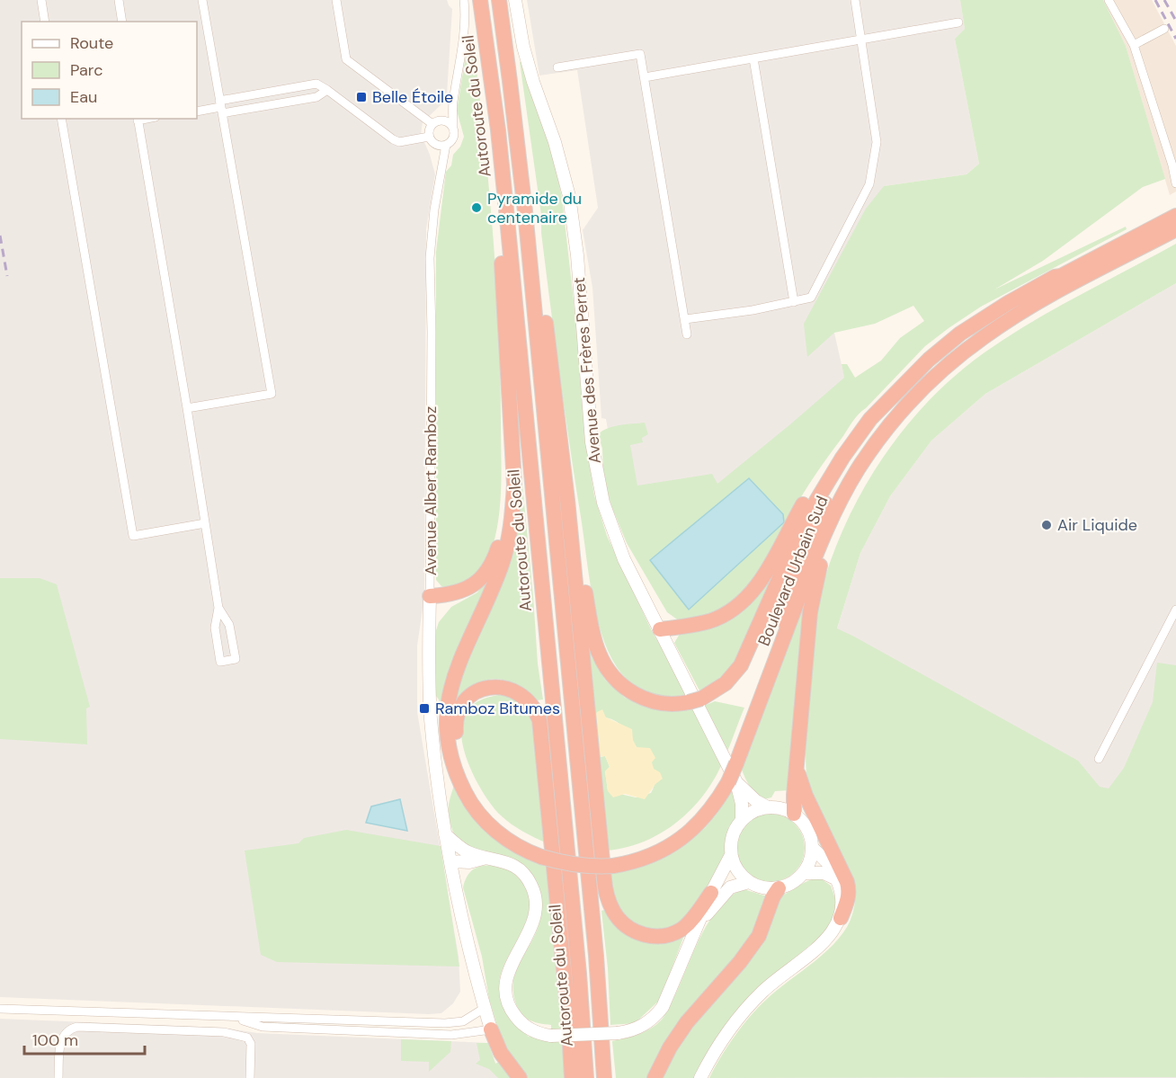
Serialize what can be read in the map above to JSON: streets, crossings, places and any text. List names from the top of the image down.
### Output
{
  "streets": {
    "highway": ["Autoroute du Soleil", "Boulevard Urbain Sud"],
    "main road": ["Avenue des Frères Perret", "Avenue Albert Ramboz"]
  },
  "places": {
    "transit": ["Belle Étoile", "Ramboz Bitumes"],
    "other": ["Pyramide du centenaire", "Air Liquide"]
  },
  "legend": ["Route", "Parc", "Eau"],
  "scale_bar": "100 m"
}
